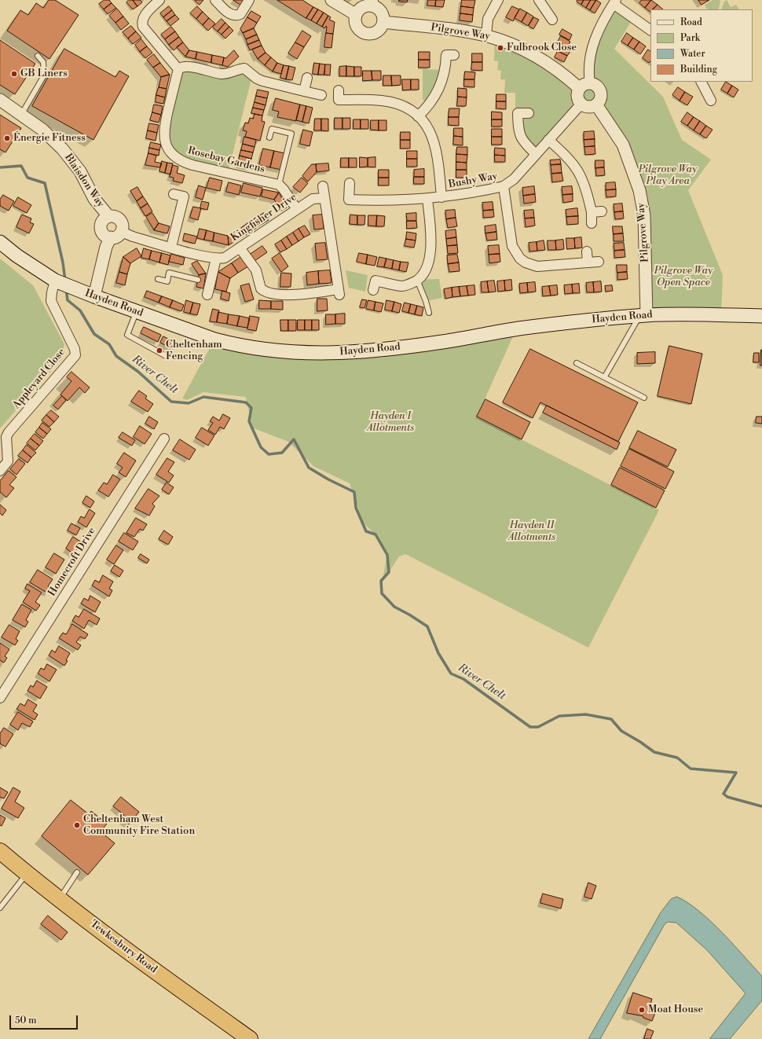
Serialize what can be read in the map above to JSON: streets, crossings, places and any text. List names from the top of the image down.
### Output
{
  "streets": {
    "highway": ["Tewkesbury Road"],
    "main road": ["Hayden Road"],
    "street": [
      "Pilgrove Way",
      "Rosebay Gardens",
      "Blaisdon Way",
      "Bushy Way",
      "Kingfisher Drive",
      "Appleyard Close",
      "Homecroft Drive"
    ]
  },
  "crossings": [
    ["Pilgrove Way", "Bushy Way"],
    ["Pilgrove Way", "Hayden Road"],
    ["Hayden Road", "Appleyard Close"]
  ],
  "water": ["River Chelt"],
  "parks": [
    "Pilgrove Way Play Area",
    "Pilgrove Way Open Space",
    "Hayden I Allotments",
    "Hayden II Allotments"
  ],
  "places": [
    "Fulbrook Close",
    "GB Liners",
    "Énergie Fitness",
    "Cheltenham Fencing",
    "Cheltenham West Community Fire Station",
    "Moat House"
  ],
  "legend": [
    "Road",
    "Park",
    "Water",
    "Building"
  ],
  "scale_bar": "50 m"
}
